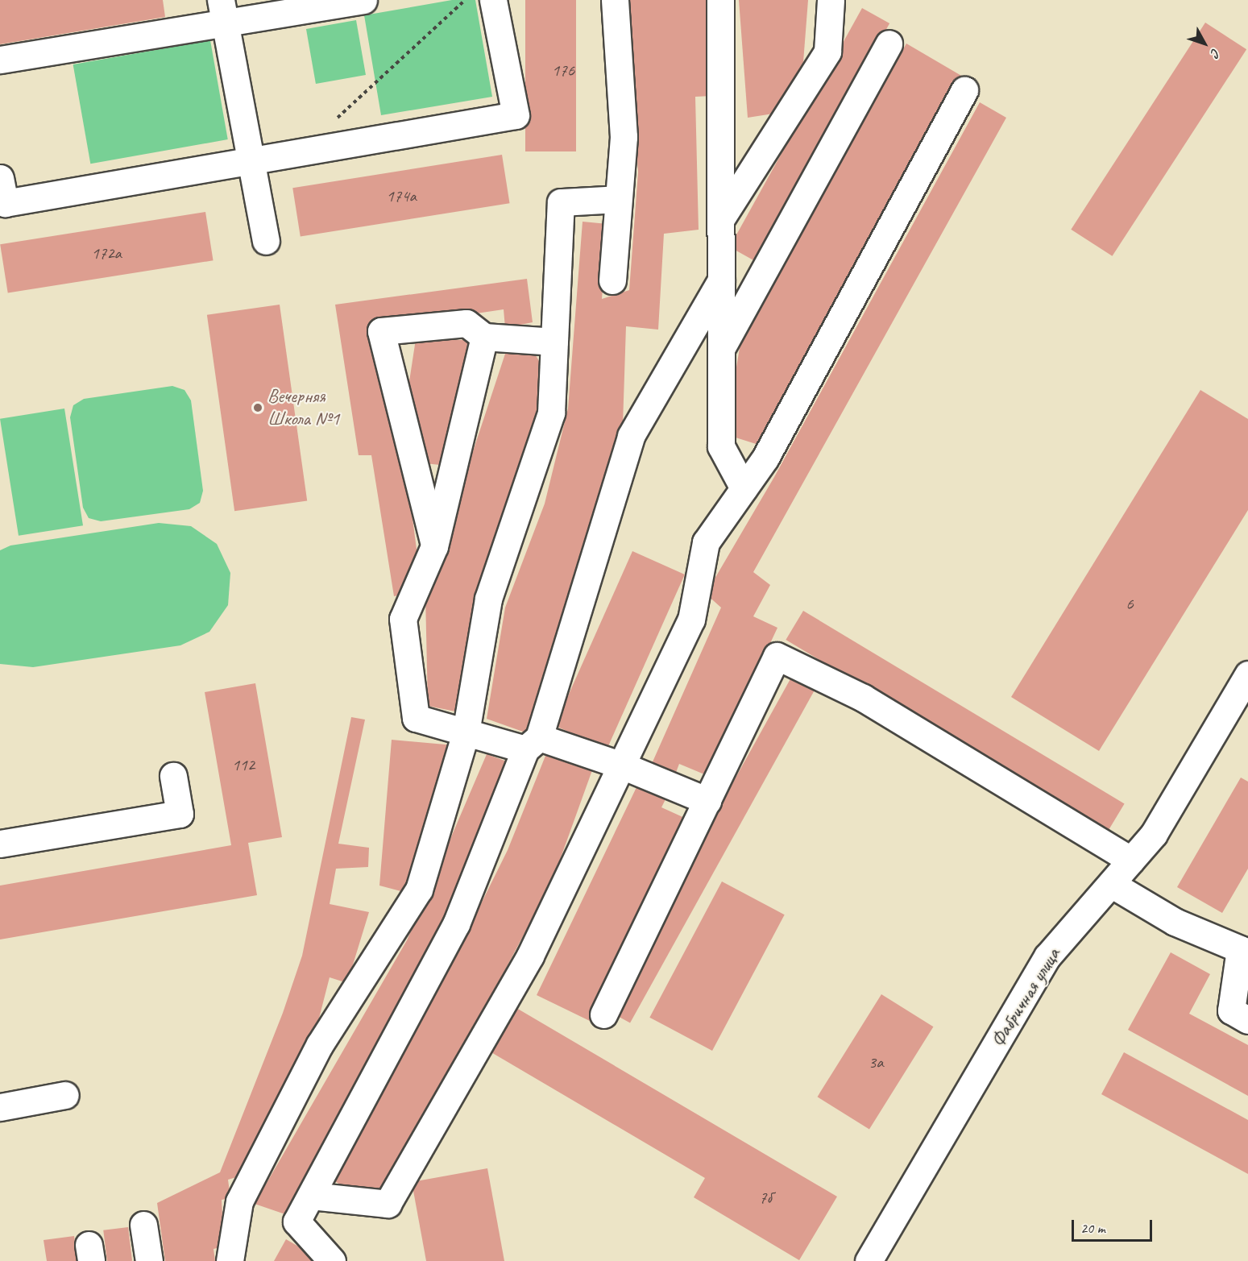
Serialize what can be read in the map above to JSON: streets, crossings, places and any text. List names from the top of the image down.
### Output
{
  "streets": {
    "street": ["Фабричная улица"]
  },
  "places": ["Вечерняя Школа №1"],
  "house_numbers": [
    "176",
    "174а",
    "172а",
    "6",
    "112",
    "3а",
    "7б"
  ],
  "scale_bar": "20 m",
  "north": "bottom right"
}
